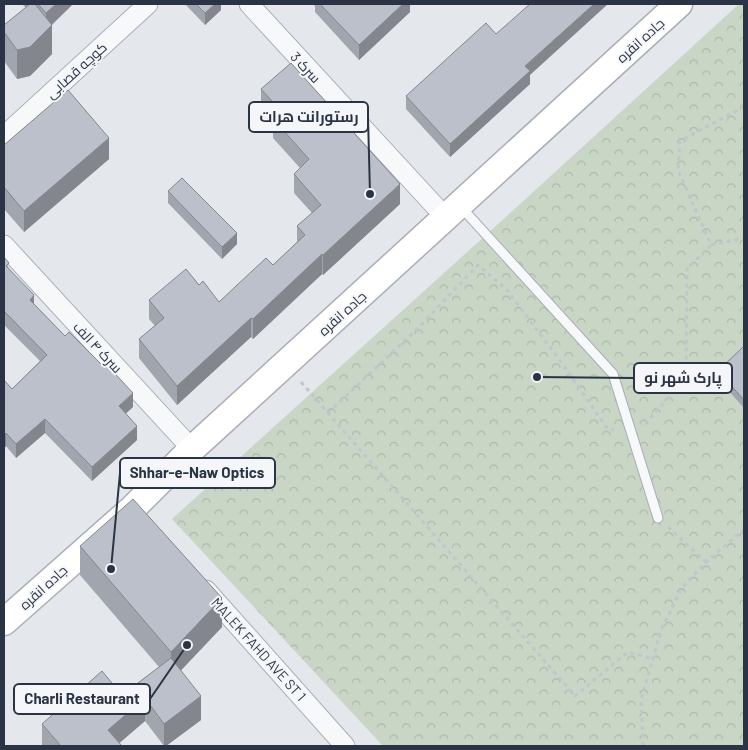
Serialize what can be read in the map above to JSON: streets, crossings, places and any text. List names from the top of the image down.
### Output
{
  "streets": {
    "main road": ["جاده انقره"],
    "street": [
      "سرک 3",
      "کوچه قصابی",
      "سرک ۴ الف",
      "MALEK FAHD AVE ST 1"
    ]
  },
  "crossings": [
    ["جاده انقره", "سرک 3"],
    ["جاده انقره", "سرک ۴ الف"]
  ],
  "places": [
    "رستورانت هرات",
    "پارک شهر نو",
    "Shhar-e-Naw Optics",
    "Charli Restaurant"
  ]
}
